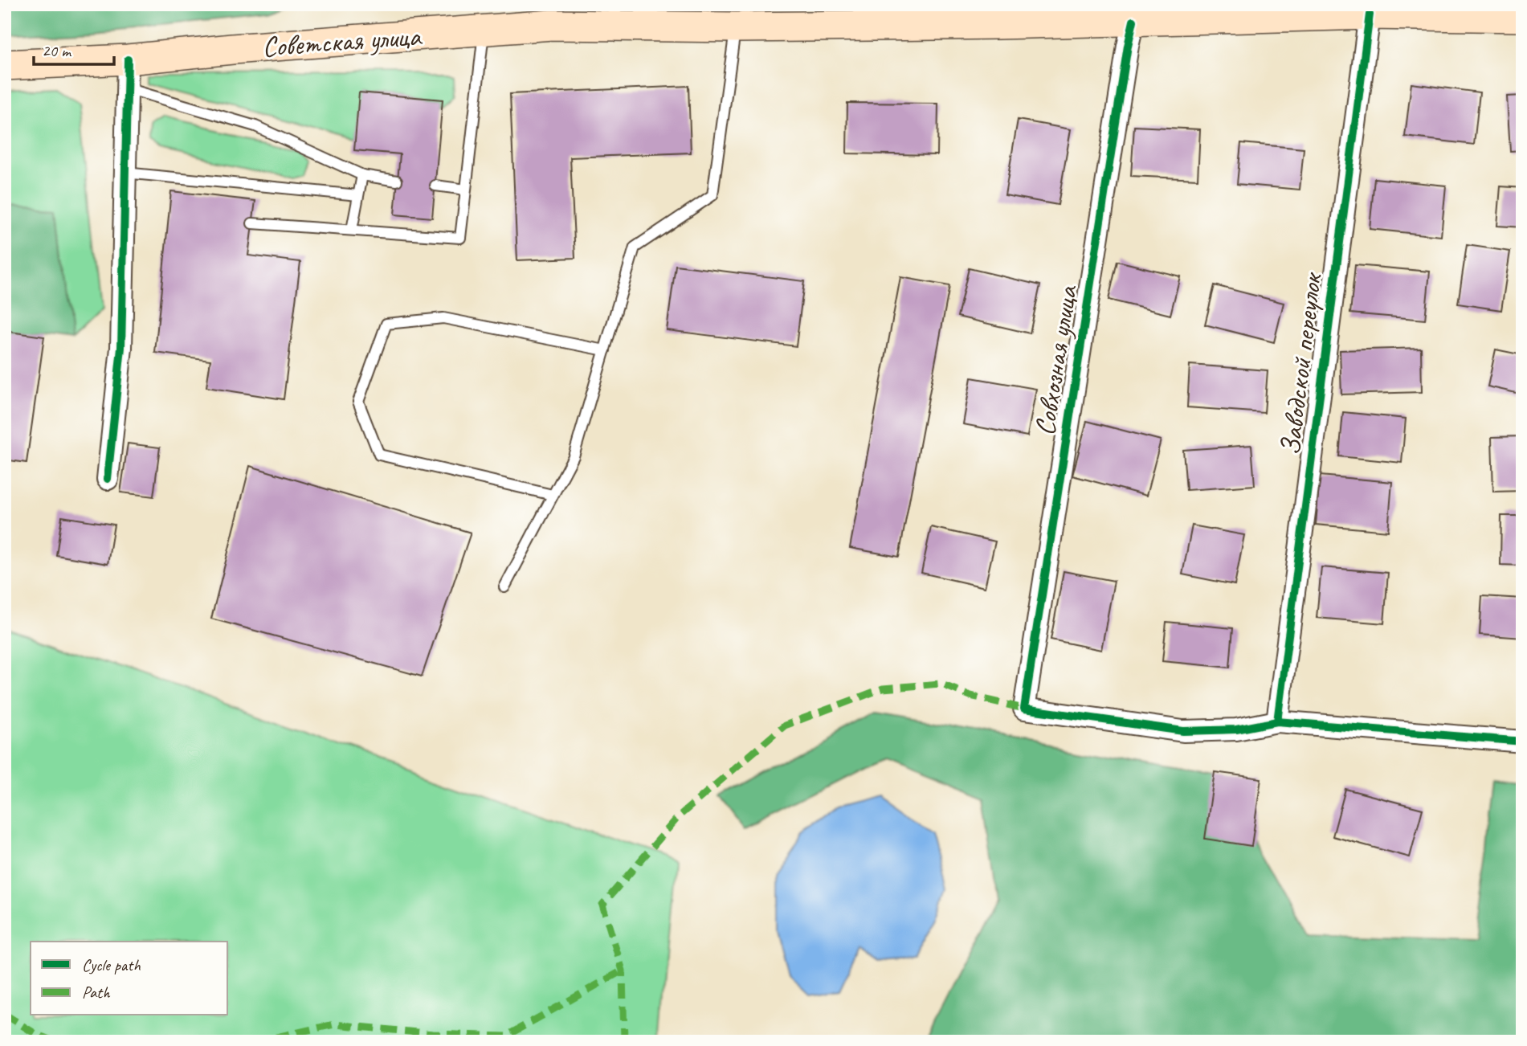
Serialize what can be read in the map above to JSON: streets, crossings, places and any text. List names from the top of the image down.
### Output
{
  "streets": {
    "main road": ["Советская улица"],
    "street": ["Совхозная улица", "Заводской переулок"]
  },
  "crossings": [
    ["Советская улица", "Совхозная улица"],
    ["Советская улица", "Заводской переулок"],
    ["Совхозная улица", "Заводской переулок"]
  ],
  "legend": ["Cycle path", "Path"],
  "scale_bar": "20 m"
}
